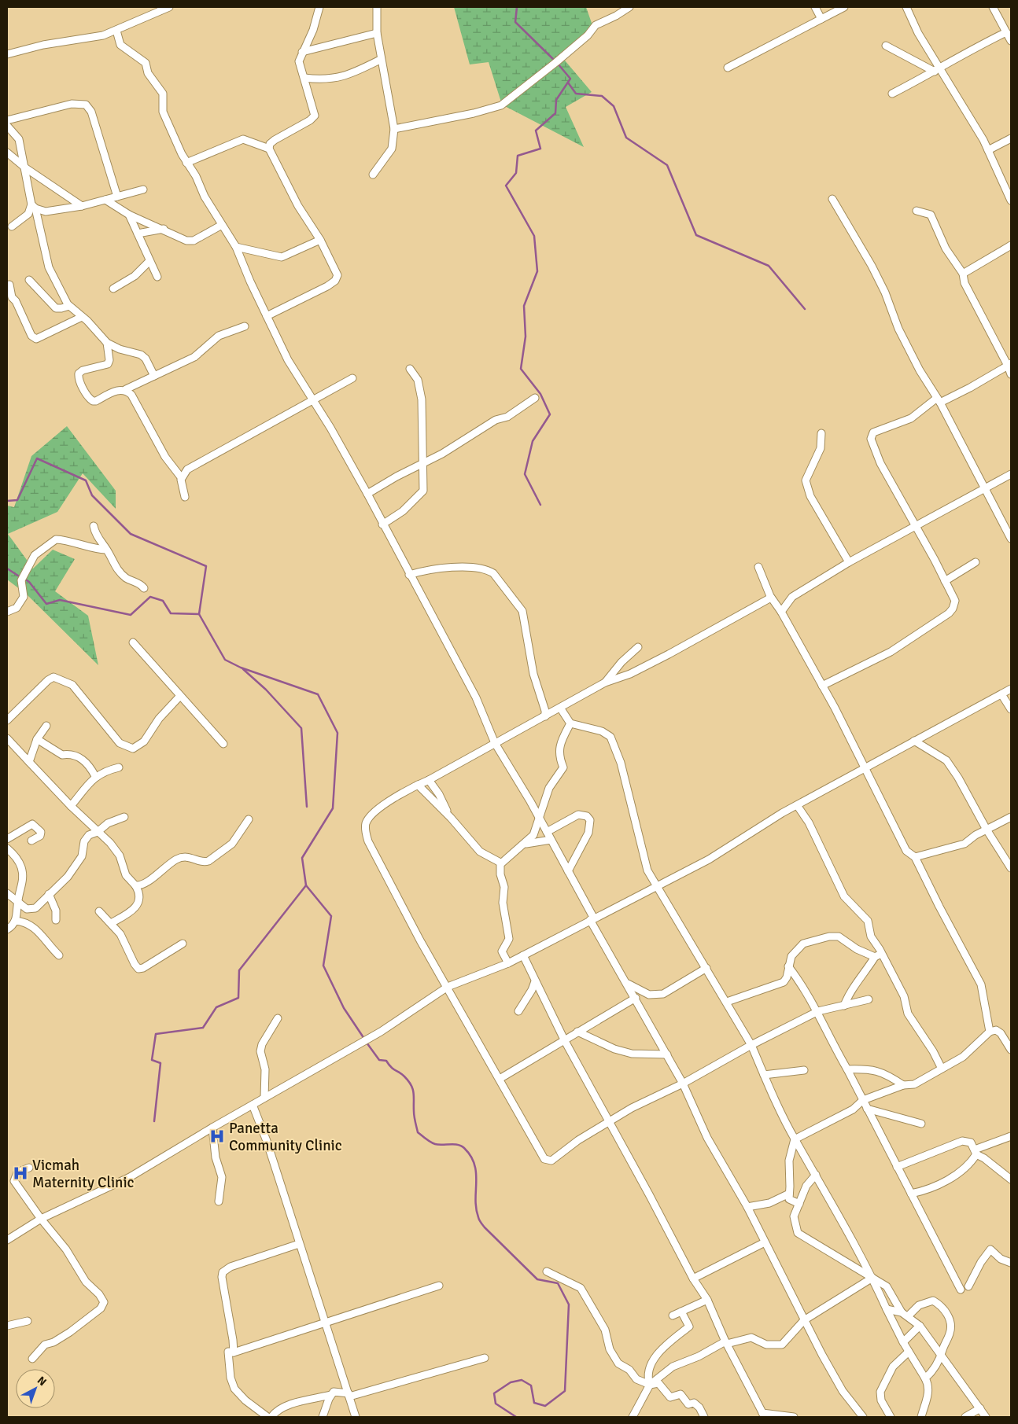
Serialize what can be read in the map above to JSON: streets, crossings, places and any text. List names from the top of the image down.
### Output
{
  "places": {
    "hospital": ["Panetta Community Clinic", "Vicmah Maternity Clinic"]
  },
  "north": "top right"
}
